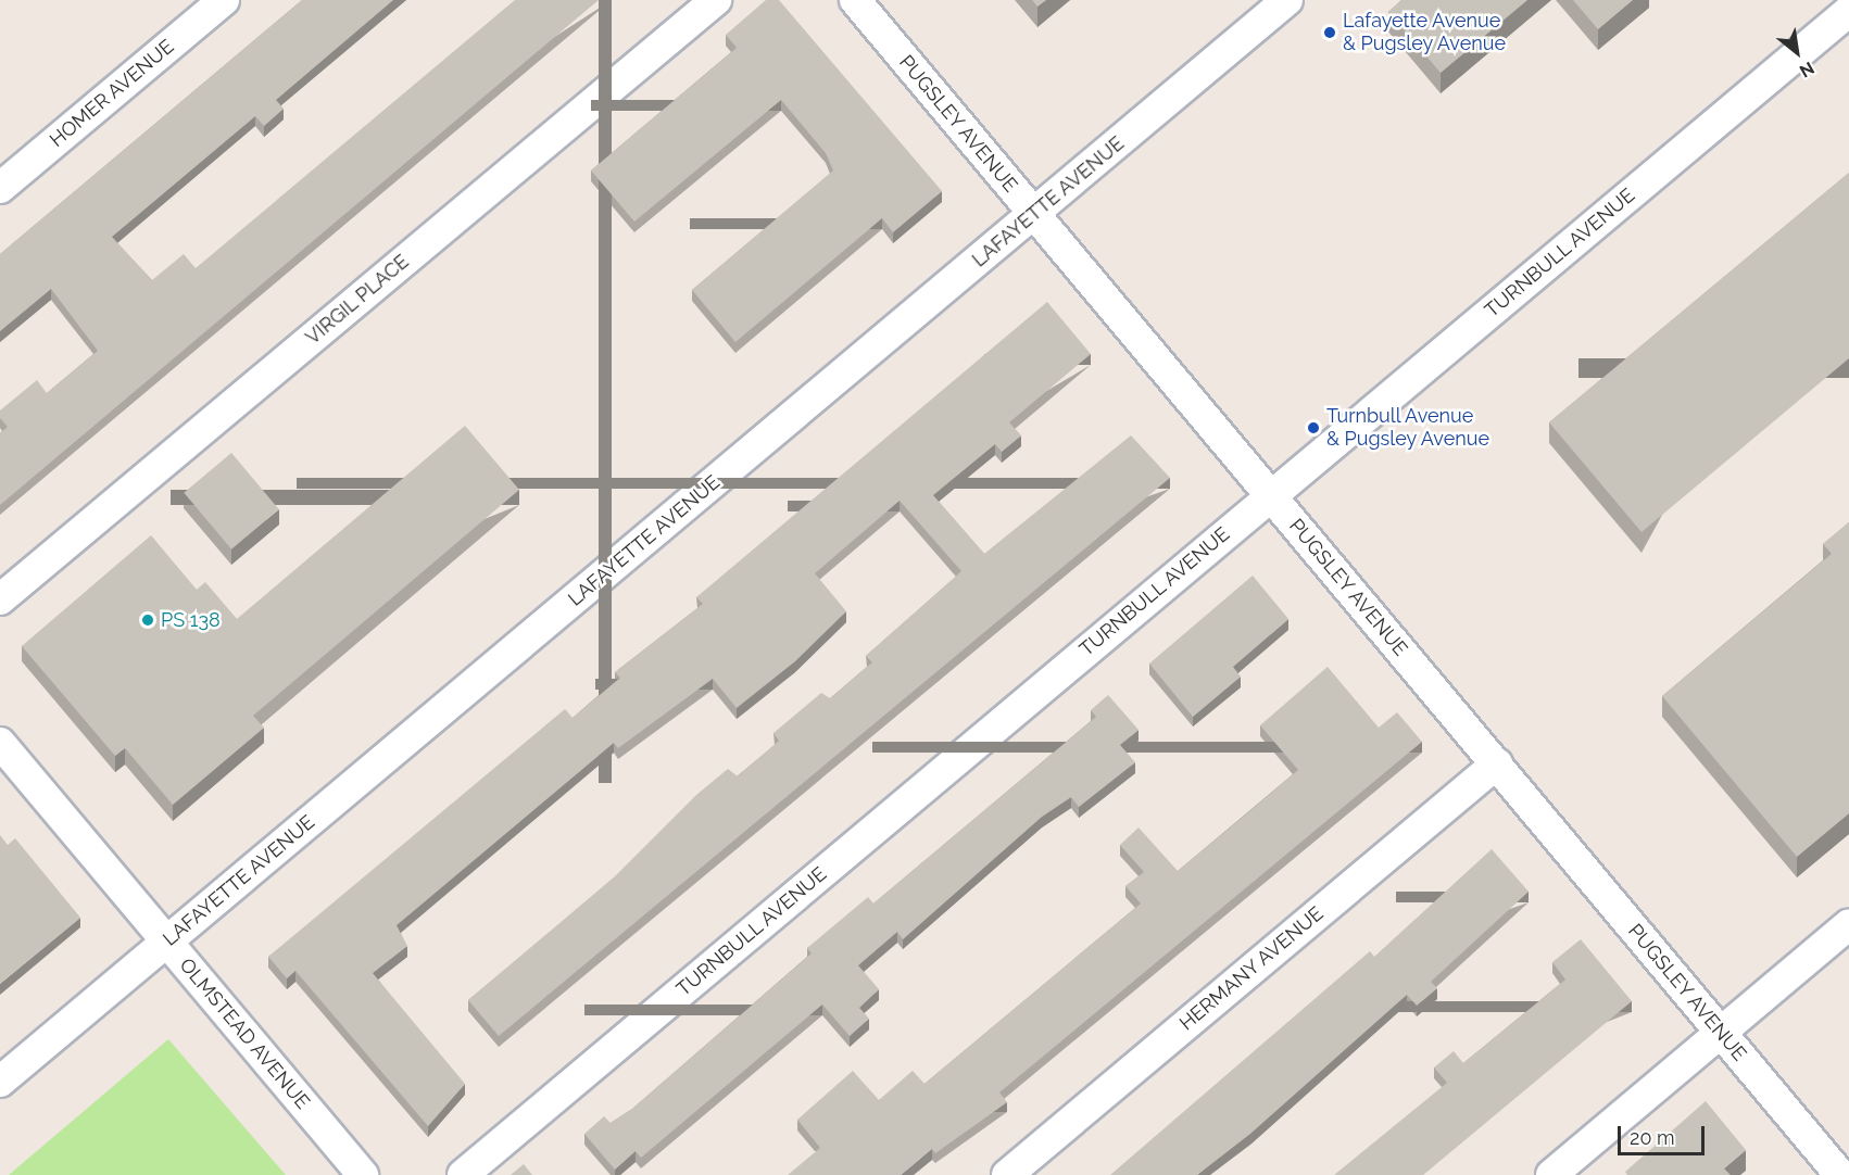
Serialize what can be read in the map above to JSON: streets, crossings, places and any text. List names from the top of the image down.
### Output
{
  "streets": {
    "street": [
      "HOMER AVENUE",
      "PUGSLEY AVENUE",
      "LAFAYETTE AVENUE",
      "TURNBULL AVENUE",
      "VIRGIL PLACE",
      "HERMANY AVENUE",
      "OLMSTEAD AVENUE"
    ]
  },
  "crossings": [
    ["PUGSLEY AVENUE", "LAFAYETTE AVENUE"],
    ["PUGSLEY AVENUE", "TURNBULL AVENUE"],
    ["PUGSLEY AVENUE", "HERMANY AVENUE"],
    ["LAFAYETTE AVENUE", "OLMSTEAD AVENUE"]
  ],
  "places": ["Lafayette Avenue & Pugsley Avenue", "Turnbull Avenue & Pugsley Avenue", "PS 138"],
  "scale_bar": "20 m",
  "north": "bottom right"
}
